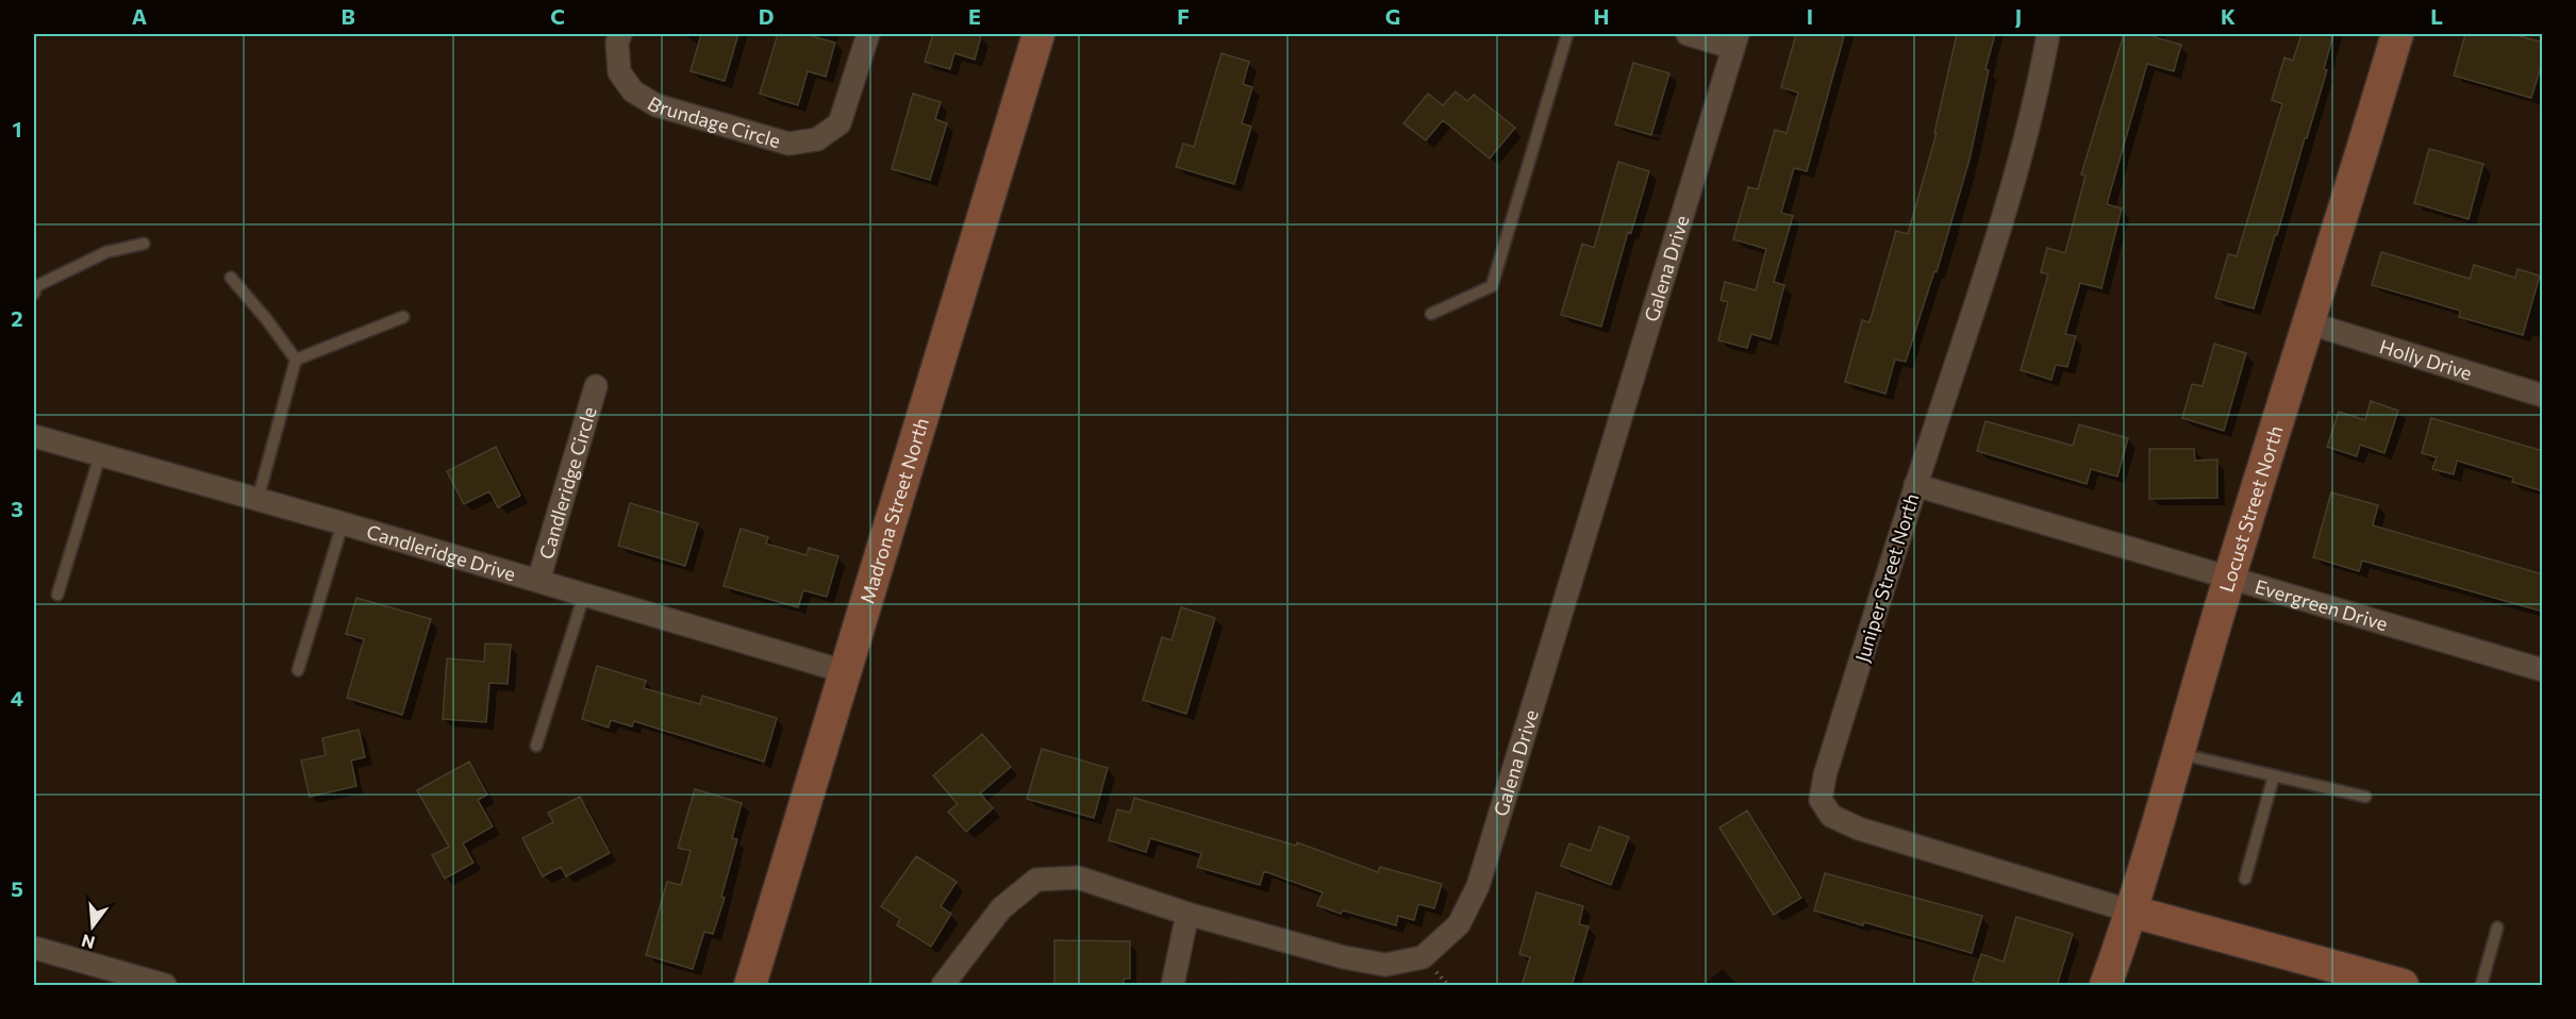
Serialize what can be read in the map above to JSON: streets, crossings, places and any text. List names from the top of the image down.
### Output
{
  "streets": {
    "street": [
      "Brundage Circle",
      "Galena Drive",
      "Holly Drive",
      "Candleridge Circle",
      "Madrona Street North",
      "Locust Street North",
      "Candleridge Drive",
      "Juniper Street North",
      "Evergreen Drive"
    ]
  },
  "crossings": [
    ["Holly Drive", "Locust Street North"],
    ["Candleridge Circle", "Candleridge Drive"],
    ["Madrona Street North", "Candleridge Drive"],
    ["Locust Street North", "Juniper Street North"],
    ["Locust Street North", "Evergreen Drive"],
    ["Juniper Street North", "Evergreen Drive"]
  ],
  "north": "bottom",
  "grid": {
    "columns": [
      "A",
      "B",
      "C",
      "D",
      "E",
      "F",
      "G",
      "H",
      "I",
      "J",
      "K",
      "L"
    ],
    "rows": [
      "1",
      "2",
      "3",
      "4",
      "5"
    ]
  }
}
